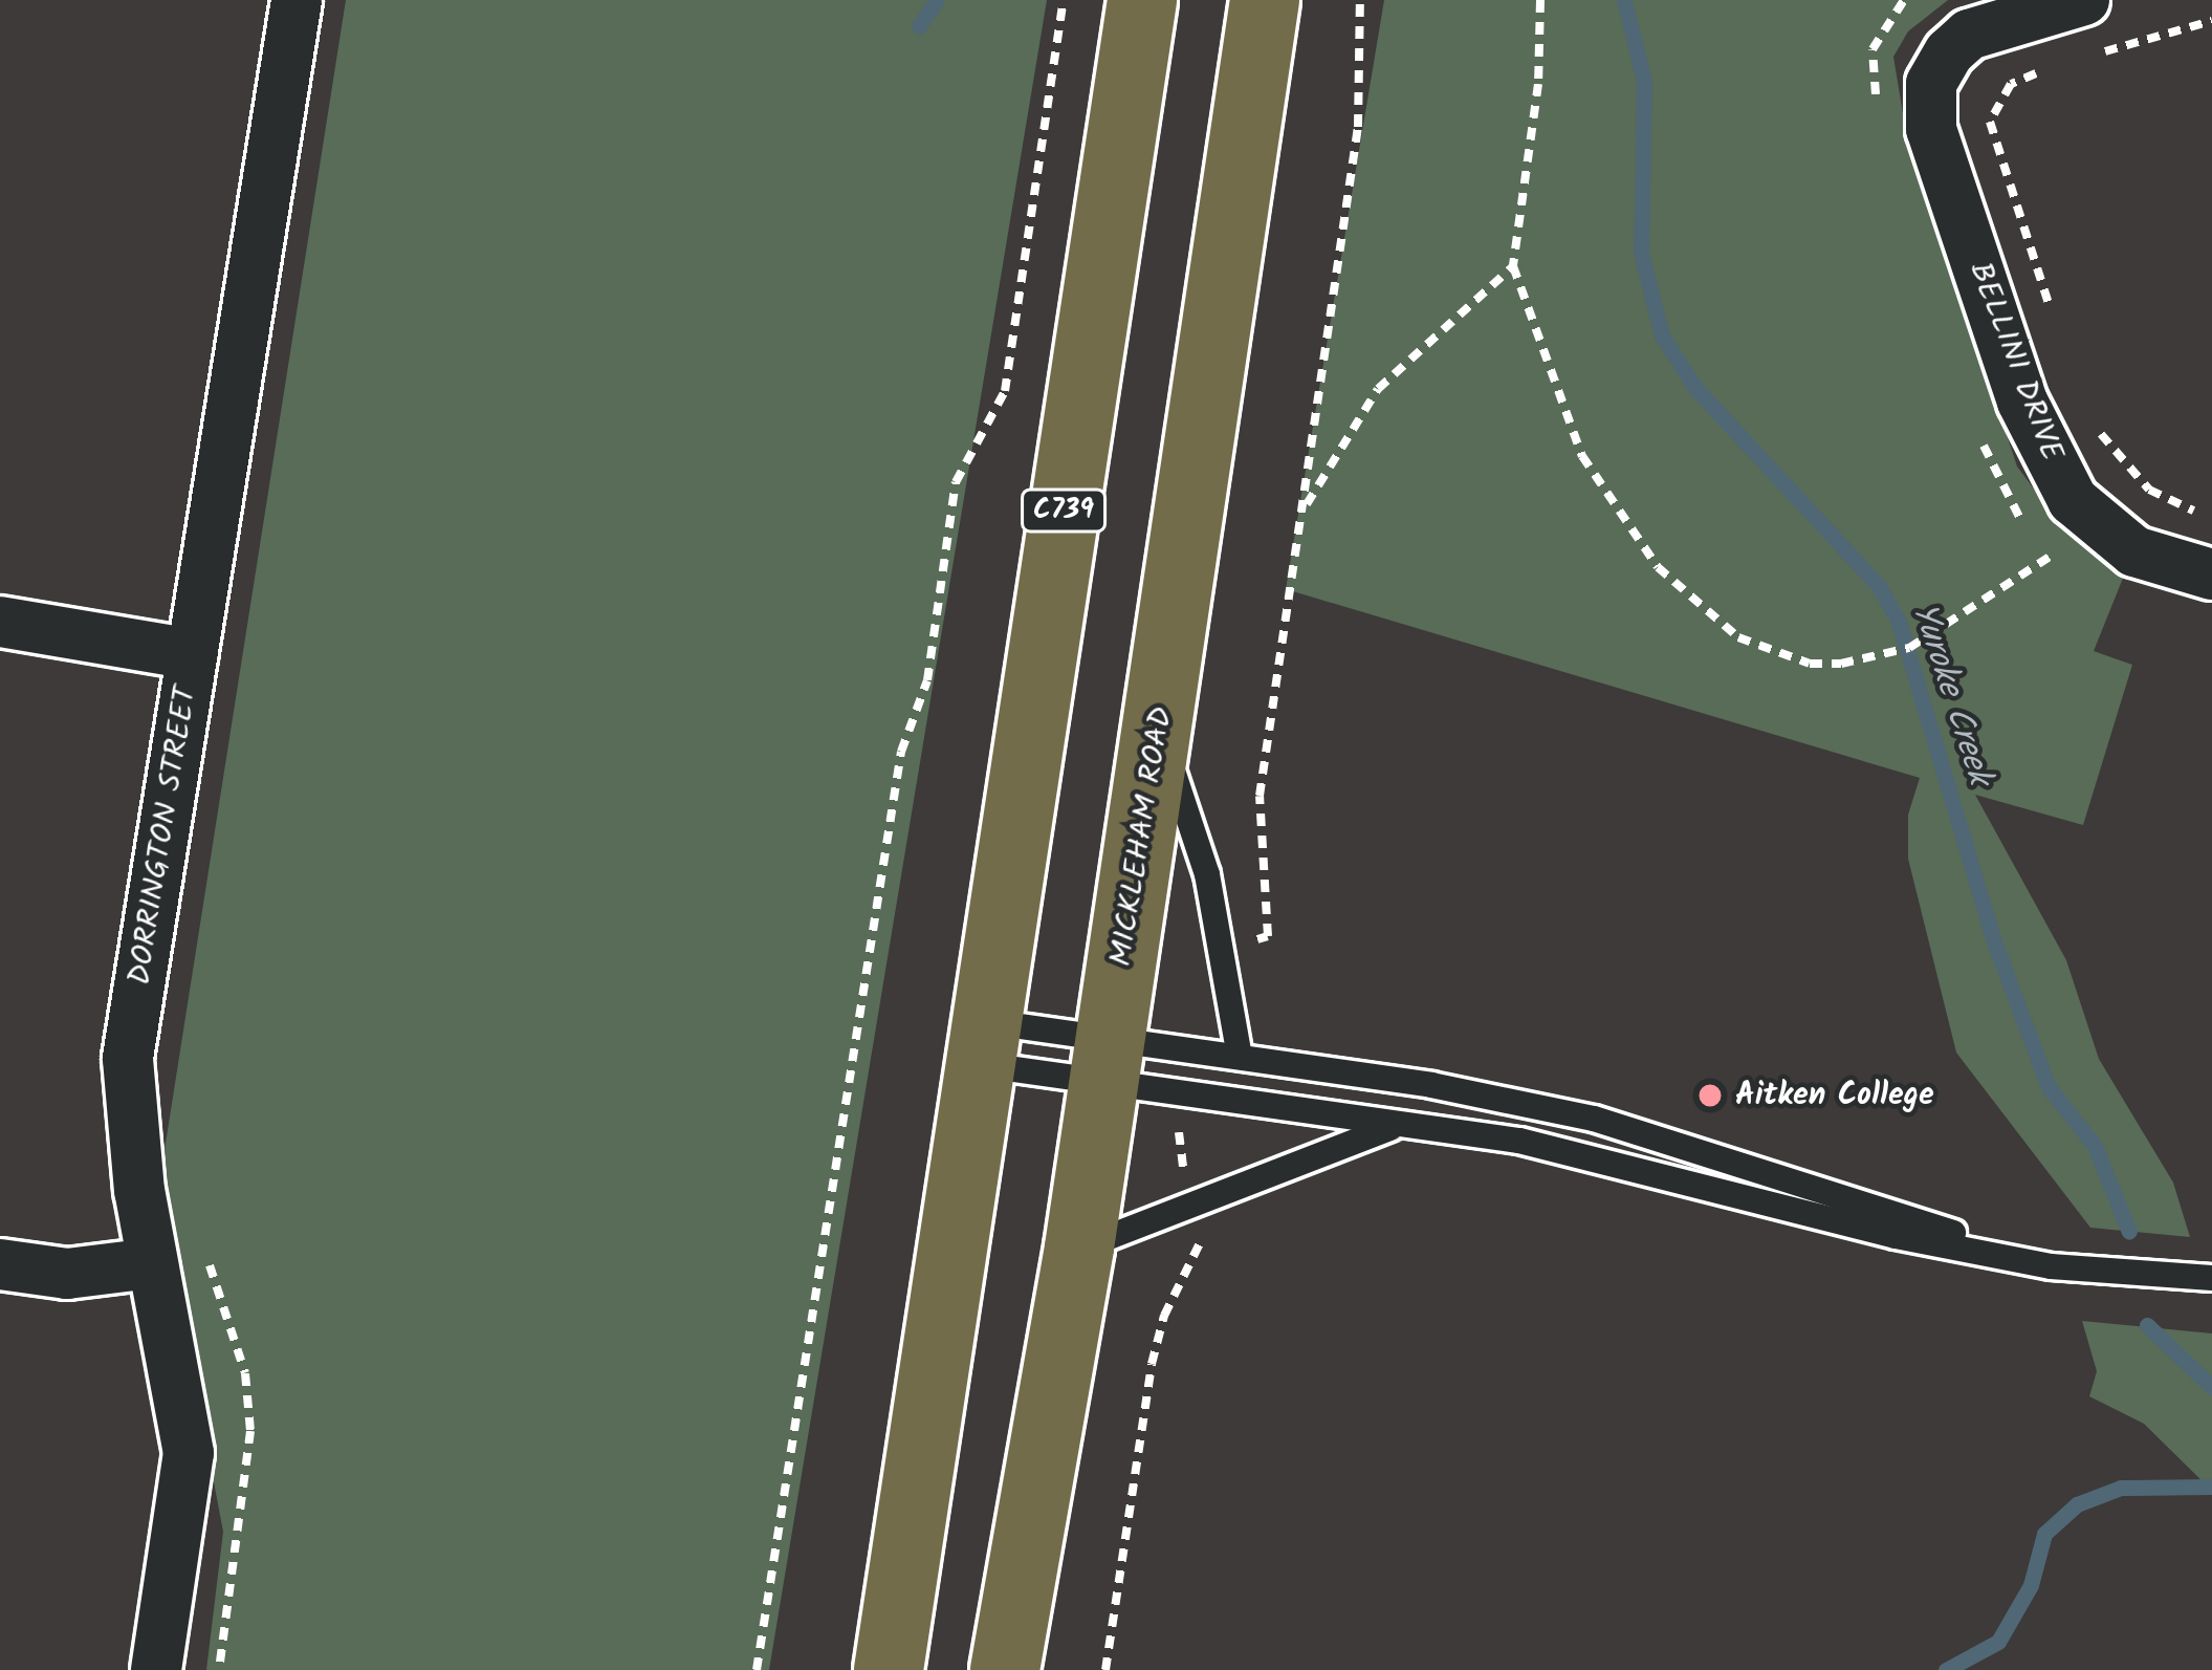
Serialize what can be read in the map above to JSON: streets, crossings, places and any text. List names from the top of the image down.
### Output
{
  "streets": {
    "main road": ["C739", "MICKLEHAM ROAD"],
    "street": ["BELLINI DRIVE", "DORRINGTON STREET"]
  },
  "water": ["Yuroke Creek"],
  "places": ["Aitken College"]
}
